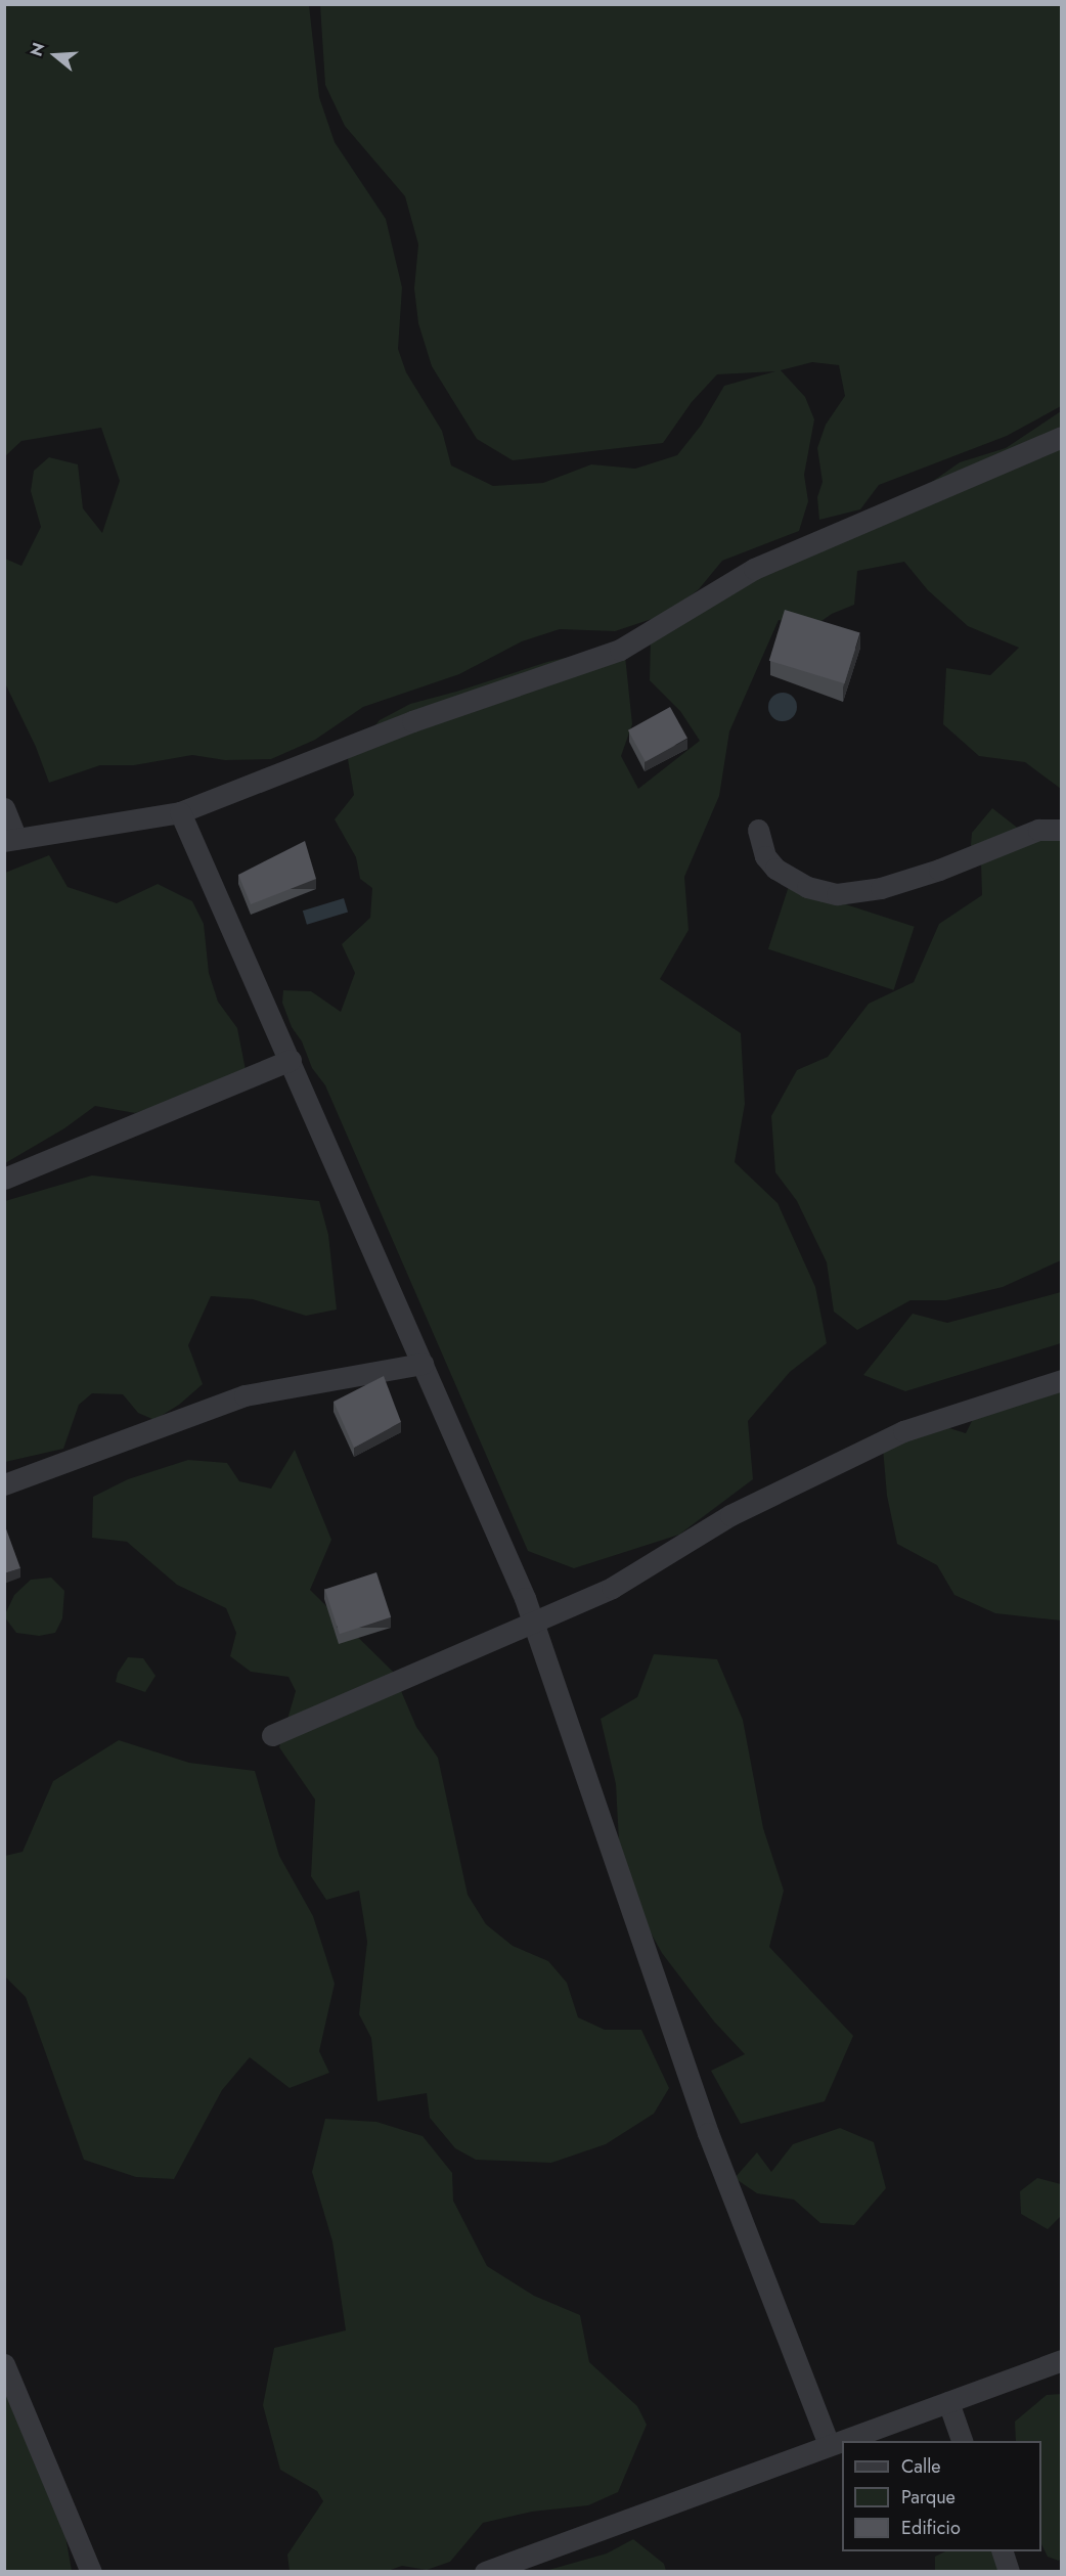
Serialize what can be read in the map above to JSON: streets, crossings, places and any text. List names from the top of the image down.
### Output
{
  "legend": ["Calle", "Parque", "Edificio"],
  "north": "left"
}
